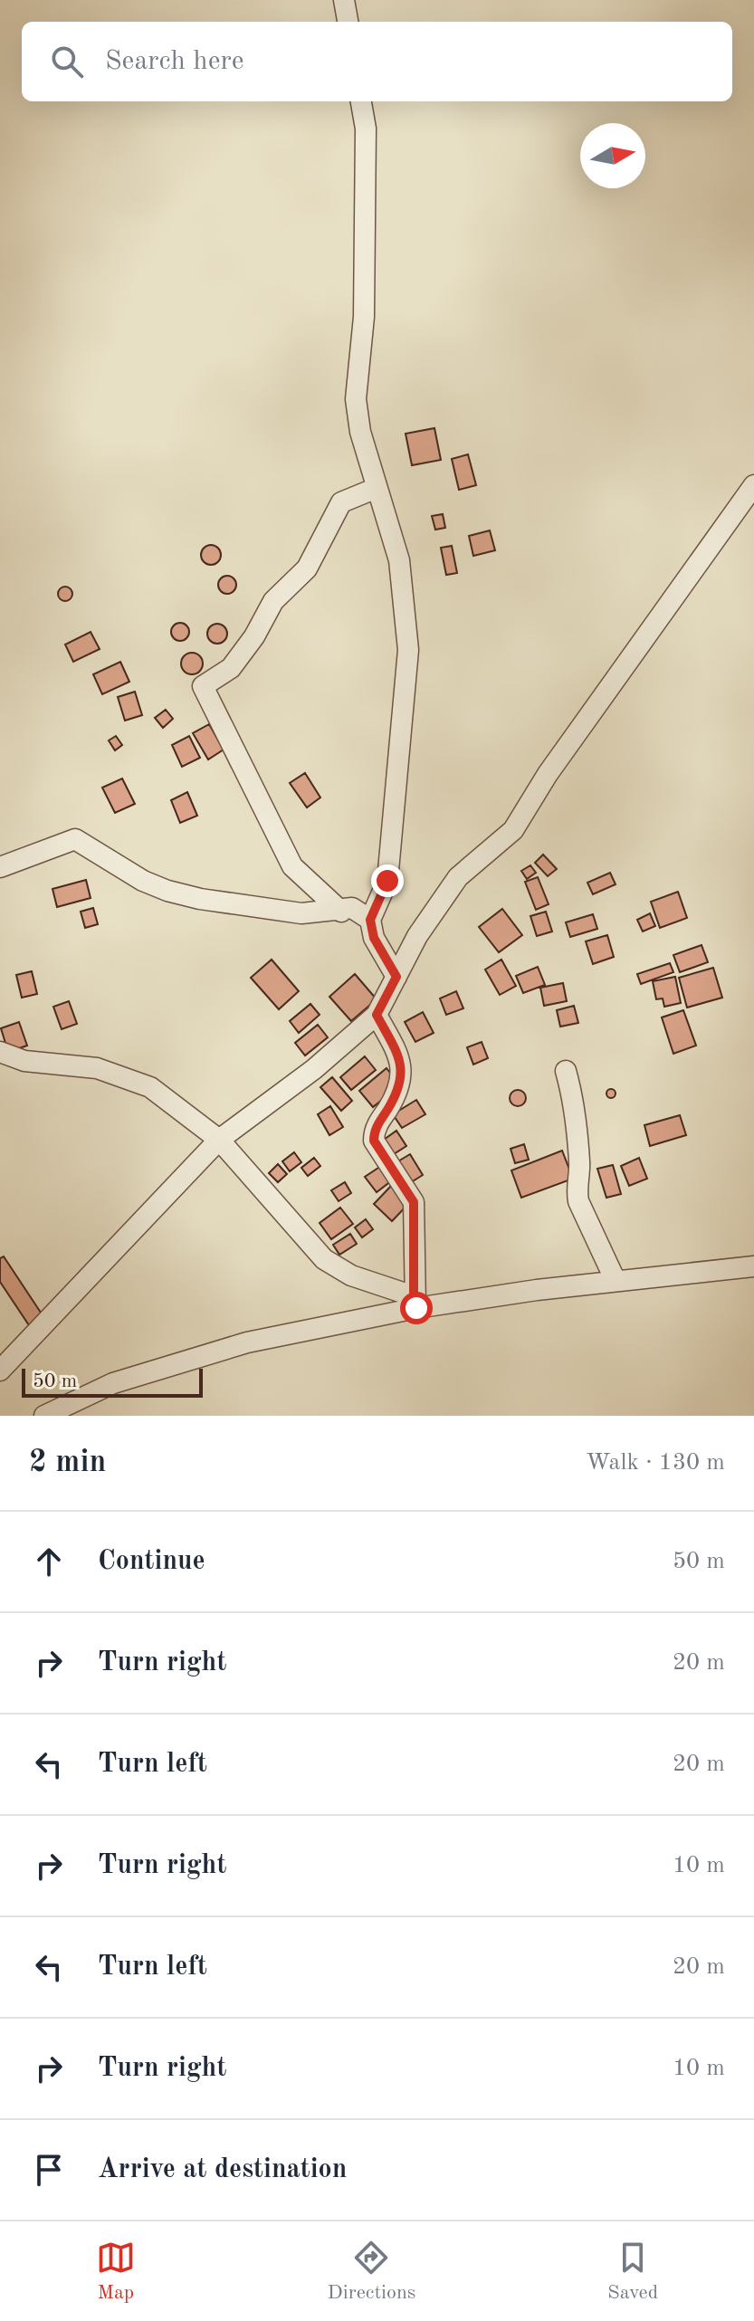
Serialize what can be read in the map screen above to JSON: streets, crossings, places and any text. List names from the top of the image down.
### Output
{
  "scale_bar": "50 m",
  "north": "right",
  "page": {
    "search": "Search here",
    "scale": "50 m",
    "heading": ["2 min", "Walk · 130 m"],
    "list": [
      ["Continue", "50 m"],
      ["Turn right", "20 m"],
      ["Turn left", "20 m"],
      ["Turn right", "10 m"],
      ["Turn left", "20 m"],
      ["Turn right", "10 m"],
      "Arrive at destination"
    ],
    "nav": ["Map", "Directions", "Saved"]
  }
}
